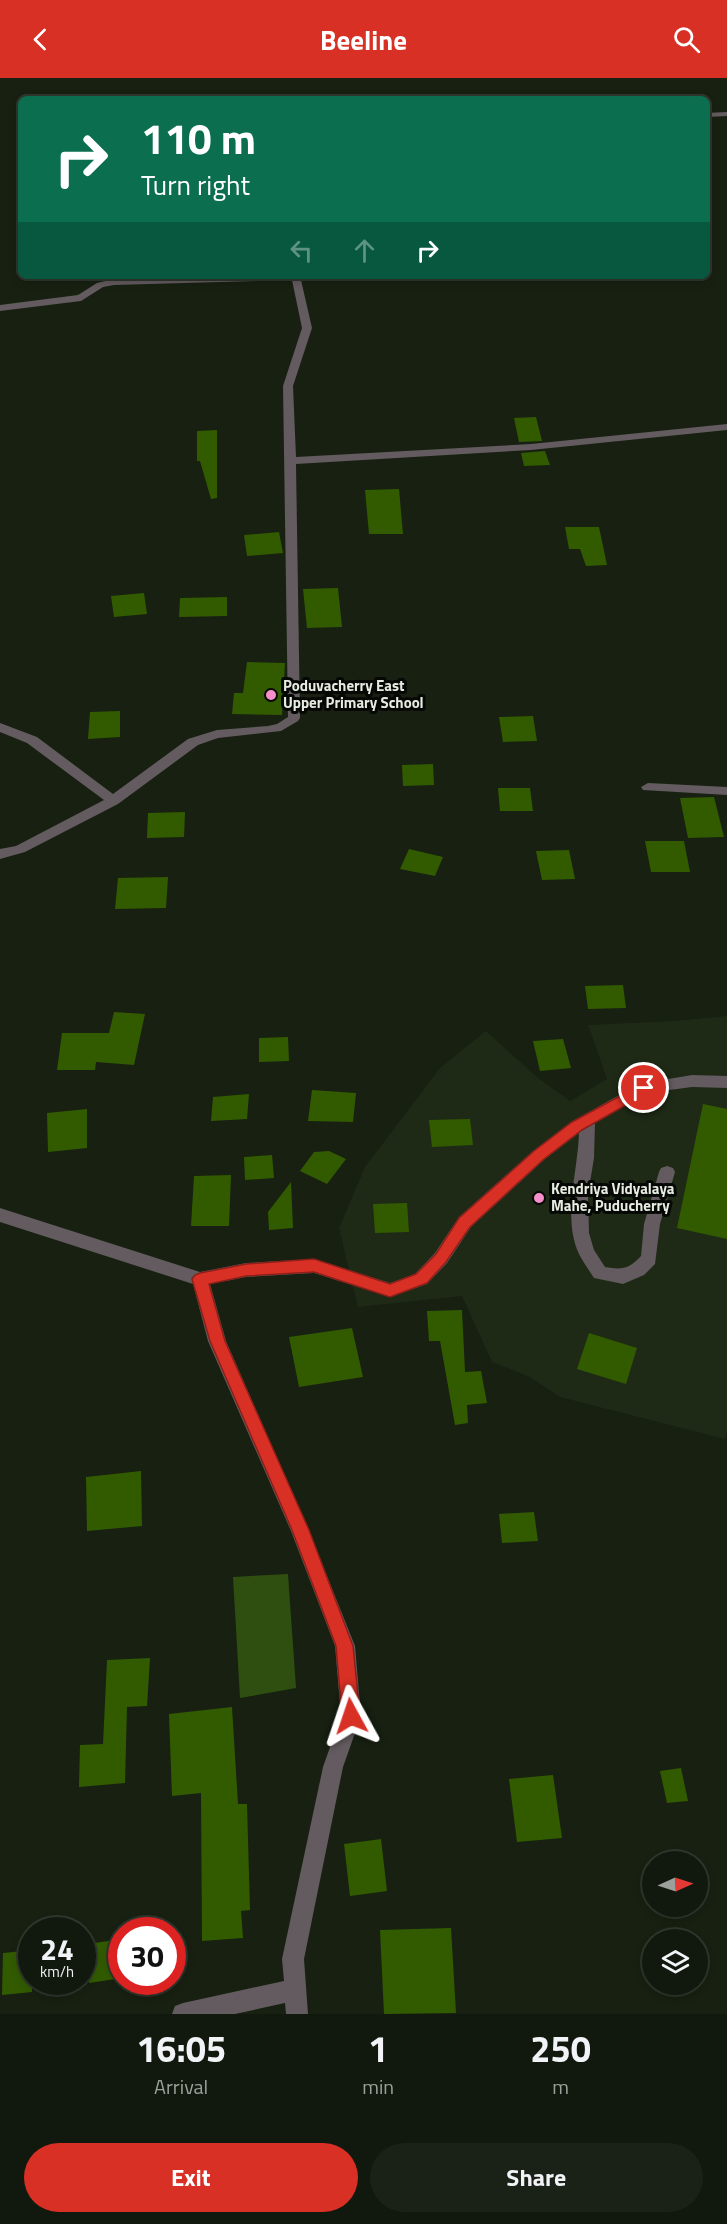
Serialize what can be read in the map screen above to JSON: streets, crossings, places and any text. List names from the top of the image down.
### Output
{
  "places": ["Poduvacherry East Upper Primary School", "Kendriya Vidyalaya Mahe, Puducherry"],
  "north": "right",
  "page": {
    "header": "Beeline",
    "turn": ["110 m", "Turn right"],
    "speed": "24 km/h",
    "limit": "30",
    "eta": [
      "16:05",
      "Arrival",
      "1",
      "min",
      "250",
      "m"
    ],
    "buttons": ["Exit", "Share"]
  }
}
